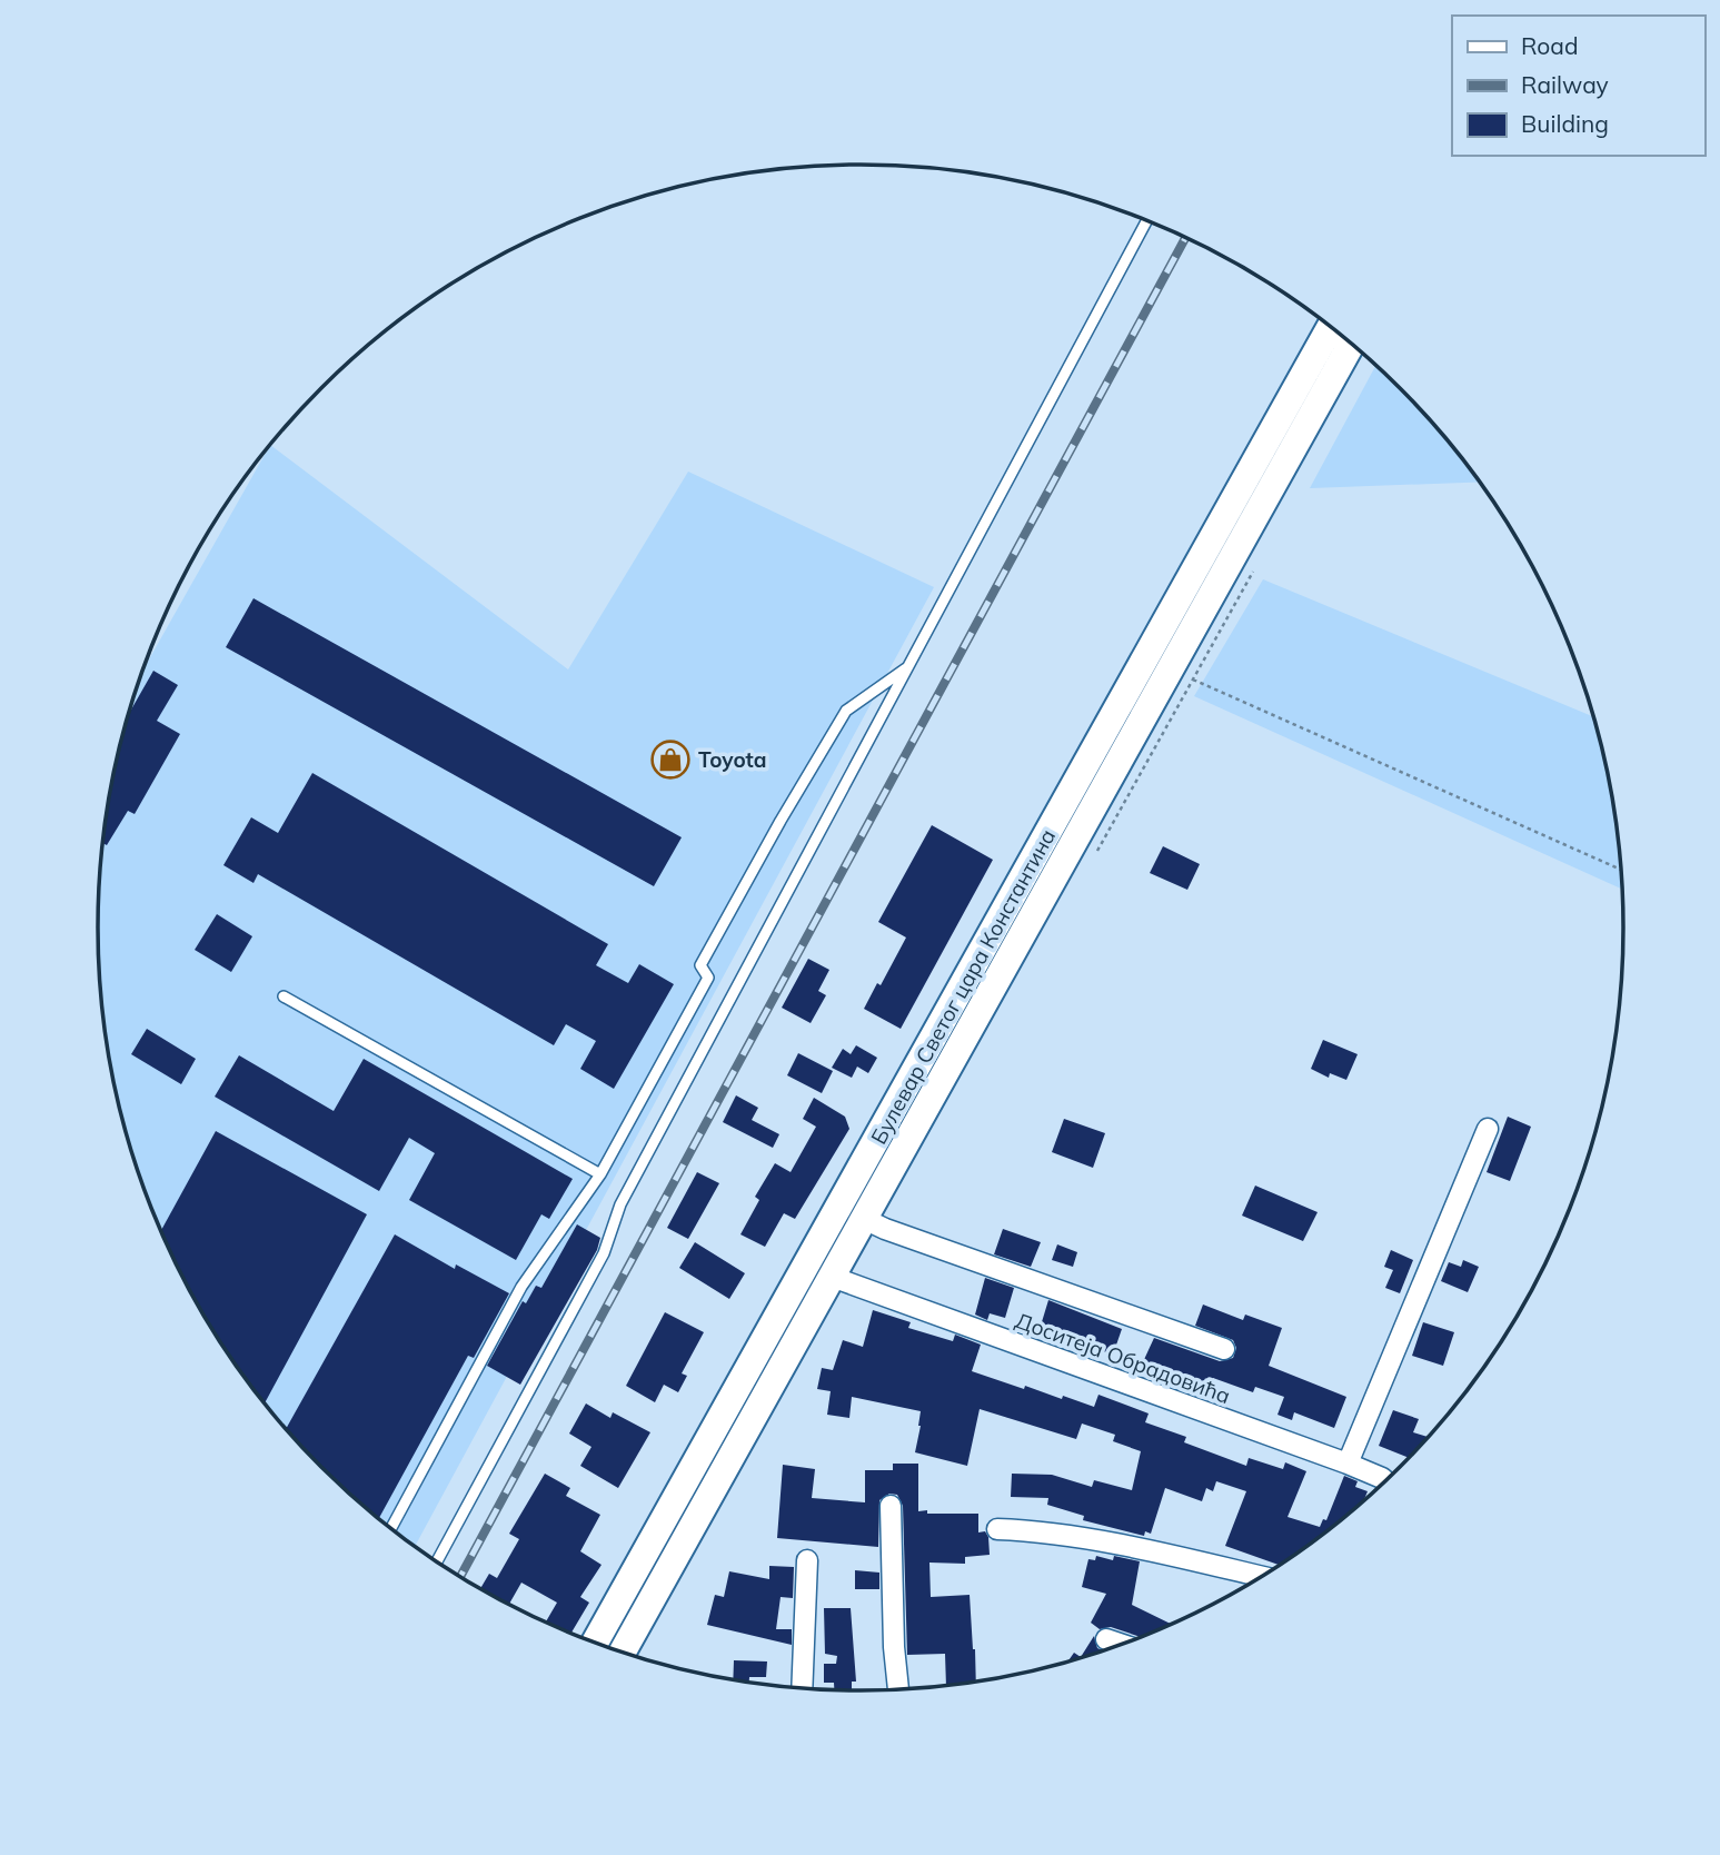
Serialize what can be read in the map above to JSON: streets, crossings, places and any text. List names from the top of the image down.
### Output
{
  "streets": {
    "main road": ["Булевар Светог цара Константина"],
    "street": ["Доситеја Обрадовића"]
  },
  "crossings": [
    ["Булевар Светог цара Константина", "Доситеја Обрадовића"]
  ],
  "places": {
    "shop": ["Toyota"]
  },
  "legend": ["Road", "Railway", "Building"]
}
